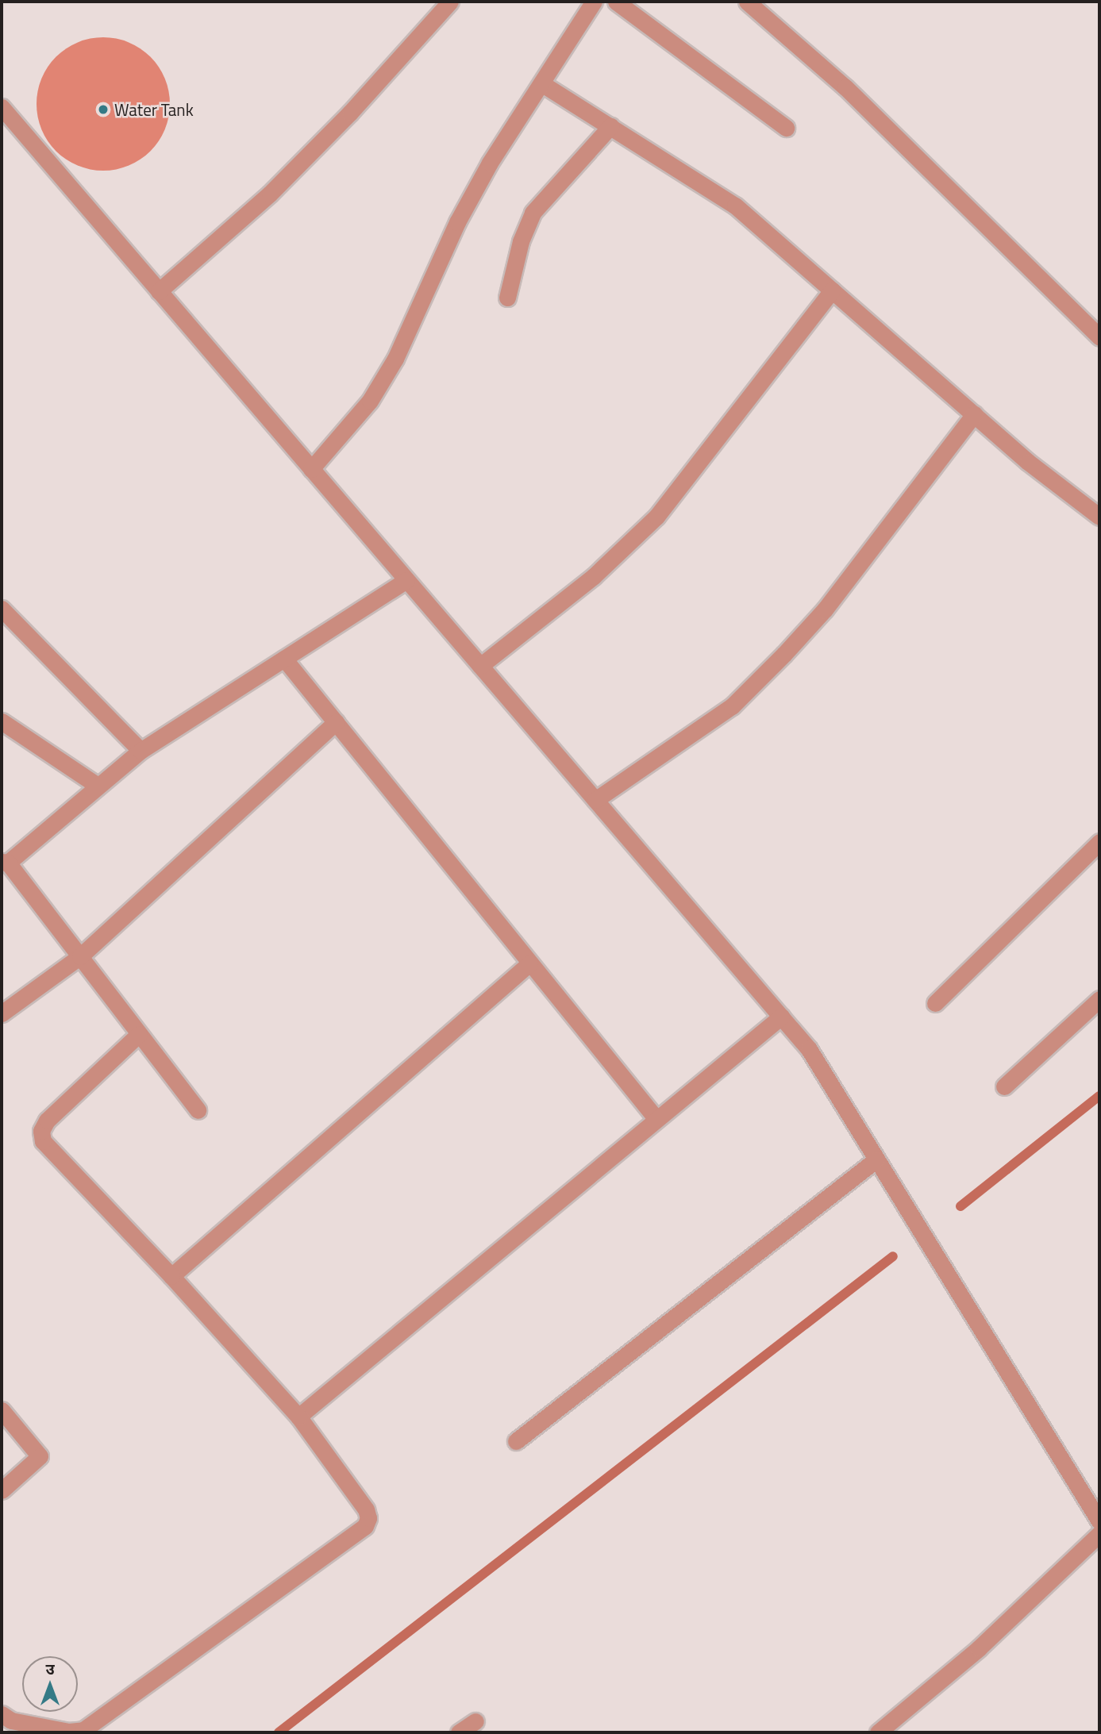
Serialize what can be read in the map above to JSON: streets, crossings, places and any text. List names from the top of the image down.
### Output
{
  "places": ["Water Tank"],
  "north": "top"
}
